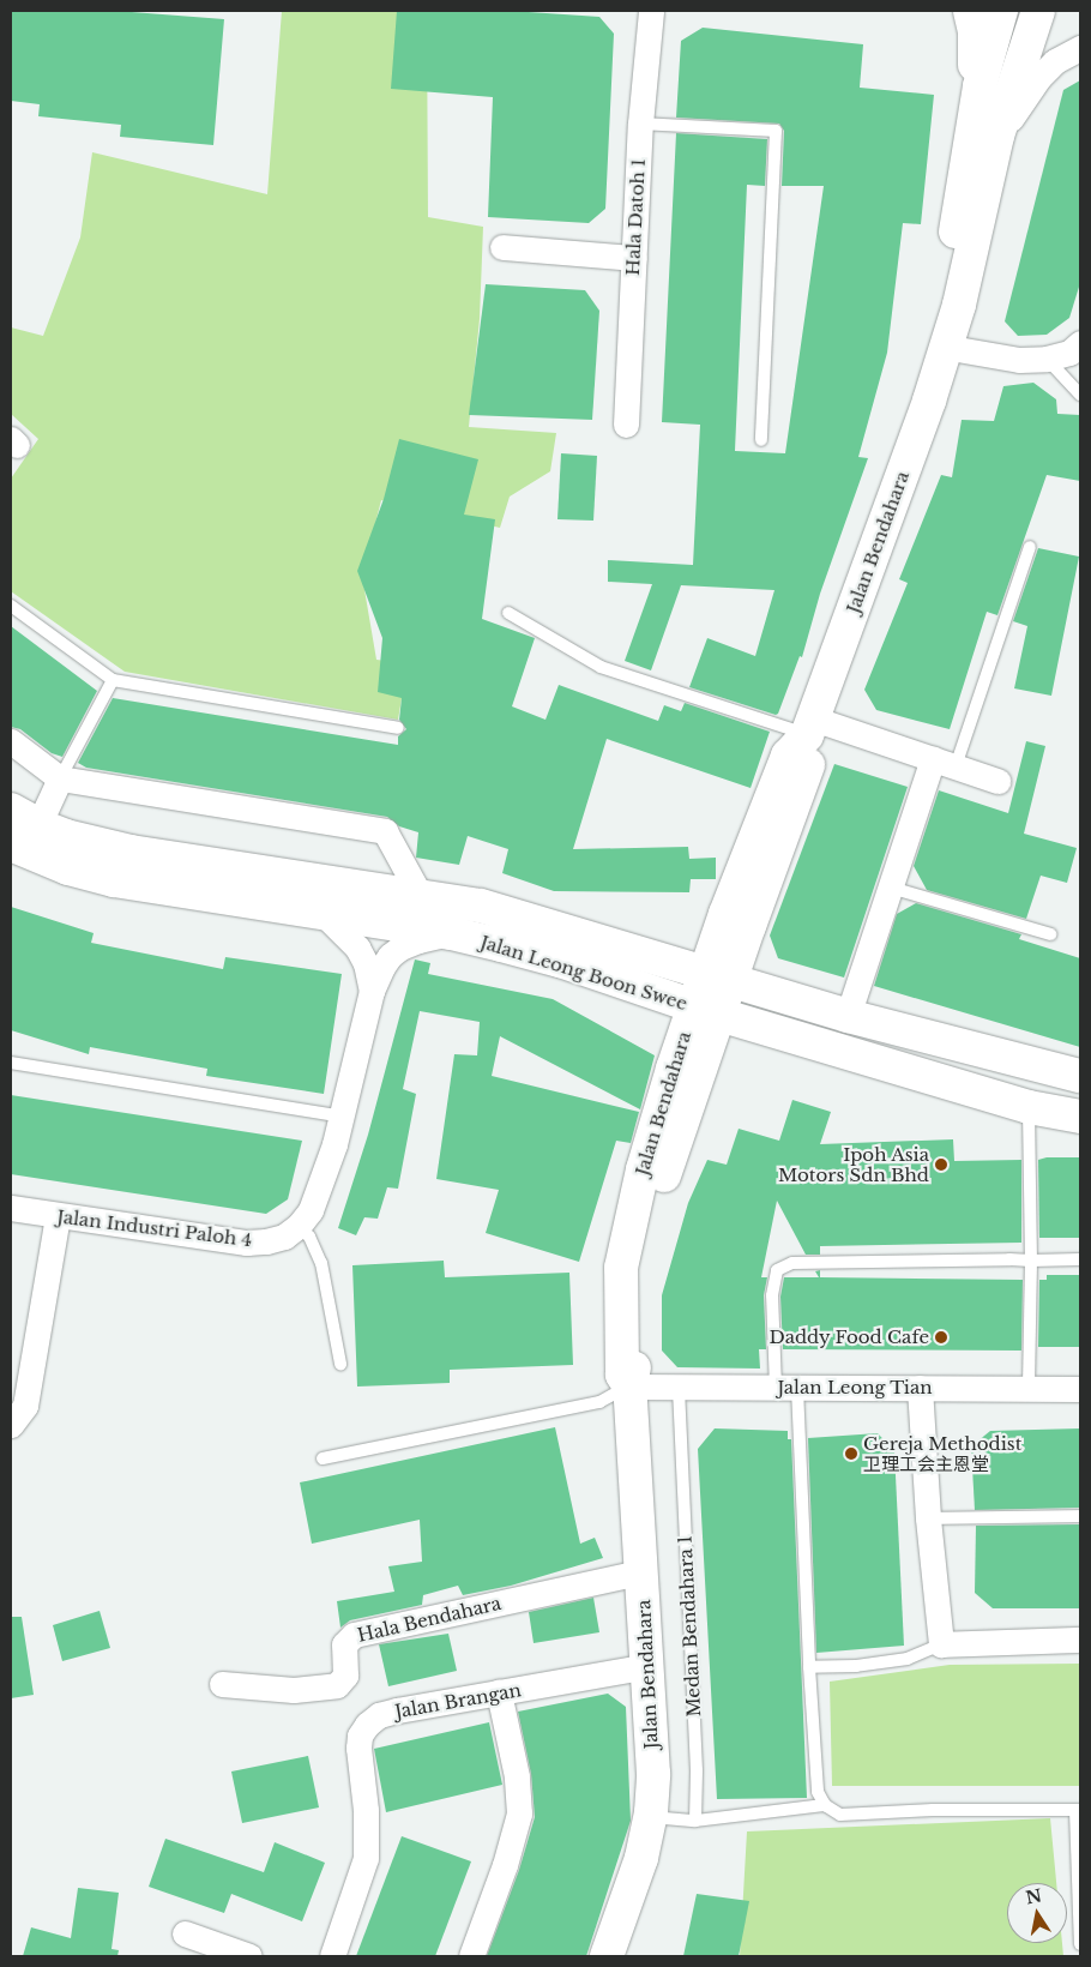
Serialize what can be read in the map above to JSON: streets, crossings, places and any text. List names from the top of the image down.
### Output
{
  "streets": {
    "main road": ["Jalan Bendahara", "Jalan Leong Boon Swee"],
    "street": [
      "Hala Datoh 1",
      "Jalan Industri Paloh 4",
      "Jalan Leong Tian",
      "Hala Bendahara",
      "Jalan Brangan"
    ],
    "lane": ["Medan Bendahara 1"]
  },
  "crossings": [
    ["Jalan Bendahara", "Jalan Leong Boon Swee"],
    ["Jalan Bendahara", "Jalan Leong Tian"],
    ["Jalan Bendahara", "Hala Bendahara"],
    ["Jalan Bendahara", "Jalan Brangan"],
    ["Jalan Leong Tian", "Medan Bendahara 1"]
  ],
  "places": ["Ipoh Asia Motors Sdn Bhd", "Daddy Food Cafe", "Gereja Methodist 卫理工会主恩堂"],
  "north": "top"
}
